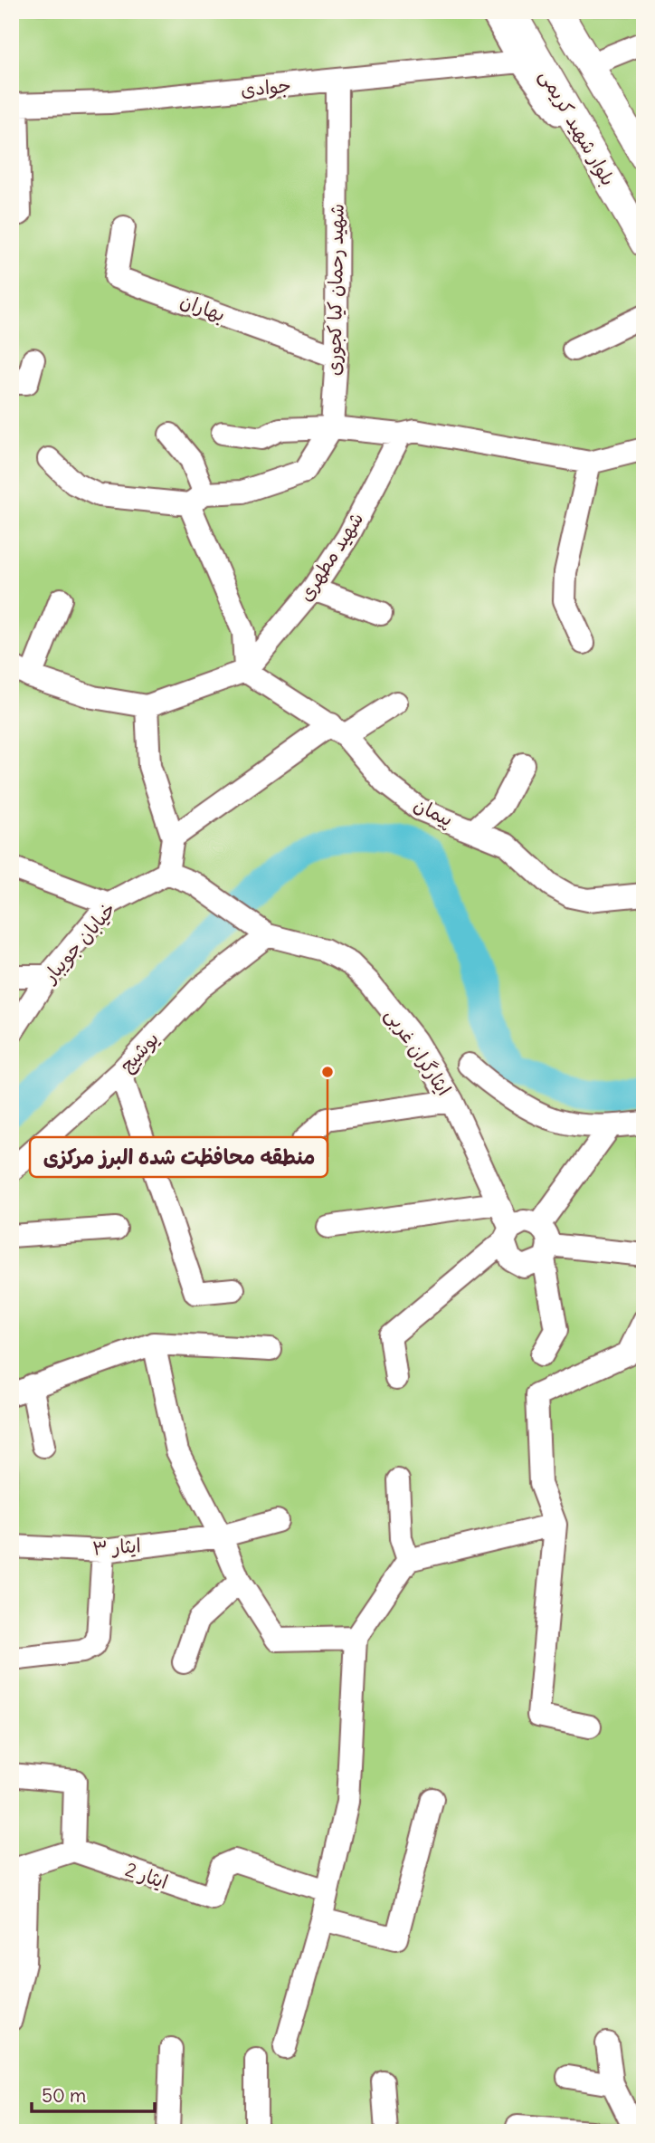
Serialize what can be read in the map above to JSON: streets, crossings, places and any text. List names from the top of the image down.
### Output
{
  "streets": {
    "main road": ["بلوار شهید کریمی"],
    "street": [
      "جوادی",
      "شهید رحمان کیا کجوری",
      "بهاران",
      "شهید مطهری",
      "پیمان",
      "خیابان جویبار",
      "یوشیج",
      "ایثارگران غربی",
      "ایثار ۳",
      "ایثار 2"
    ]
  },
  "crossings": [
    ["جوادی", "شهید رحمان کیا کجوری"],
    ["شهید رحمان کیا کجوری", "بهاران"],
    ["شهید مطهری", "پیمان"],
    ["یوشیج", "ایثارگران غربی"]
  ],
  "places": ["منطقه محافظت شده البرز مرکزی"],
  "scale_bar": "50 m"
}
